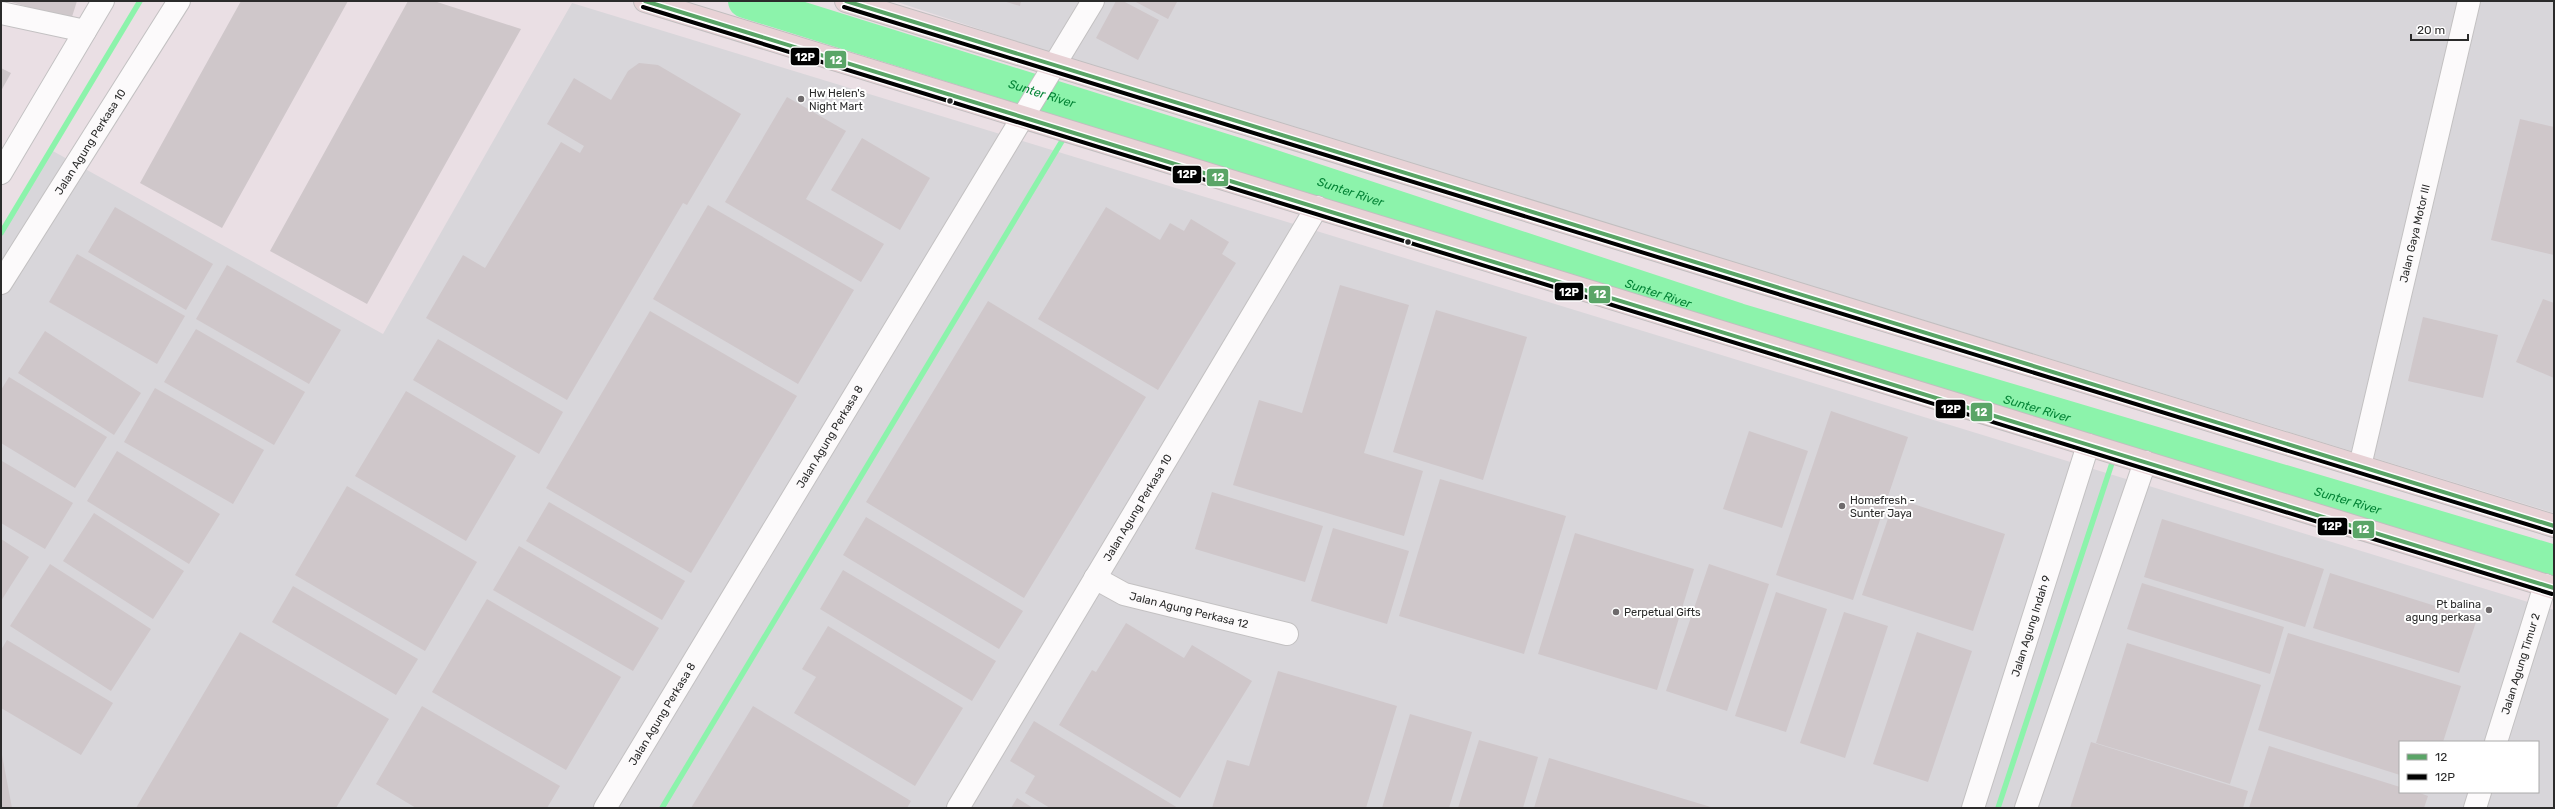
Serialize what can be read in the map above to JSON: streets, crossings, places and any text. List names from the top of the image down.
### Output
{
  "streets": {
    "street": [
      "Jalan Agung Perkasa 10",
      "Jalan Gaya Motor III",
      "Jalan Agung Perkasa 8",
      "Jalan Agung Perkasa 12",
      "Jalan Agung Indah 9",
      "Jalan Agung Timur 2"
    ]
  },
  "crossings": [
    ["Jalan Agung Perkasa 10", "Jalan Agung Perkasa 12"]
  ],
  "water": ["Sunter River"],
  "places": [
    "Hw Helen's Night Mart",
    "Homefresh - Sunter Jaya",
    "Pt balina agung perkasa",
    "Perpetual Gifts"
  ],
  "lines": ["transit line 12", "transit line 12P"],
  "legend": ["12", "12P"],
  "scale_bar": "20 m"
}
